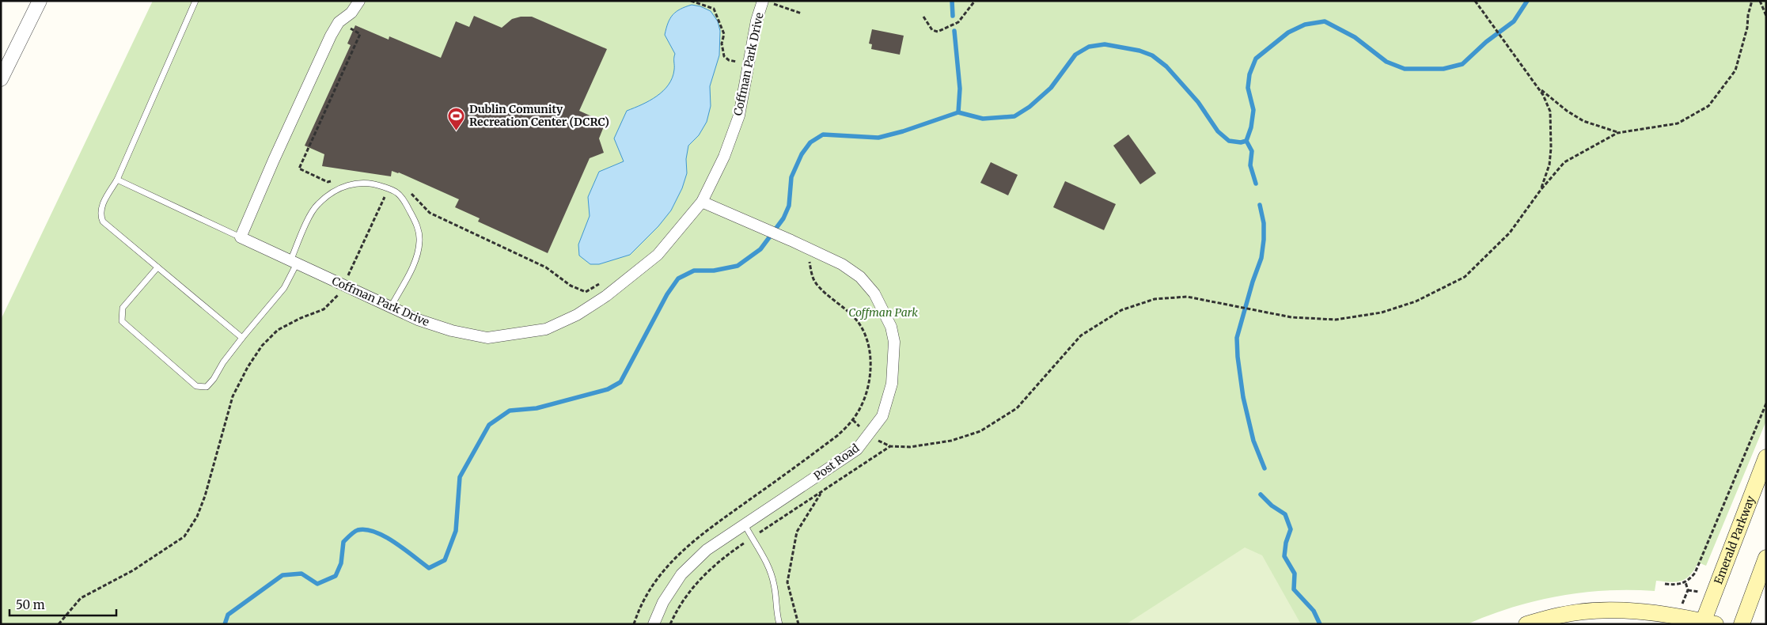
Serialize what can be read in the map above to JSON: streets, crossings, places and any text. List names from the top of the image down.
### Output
{
  "streets": {
    "main road": ["Emerald Parkway"],
    "street": ["Coffman Park Drive", "Post Road"]
  },
  "crossings": [
    ["Coffman Park Drive", "Post Road"]
  ],
  "parks": ["Coffman Park"],
  "places": {
    "sports": ["Dublin Comunity Recreation Center (DCRC)"]
  },
  "scale_bar": "50 m"
}
